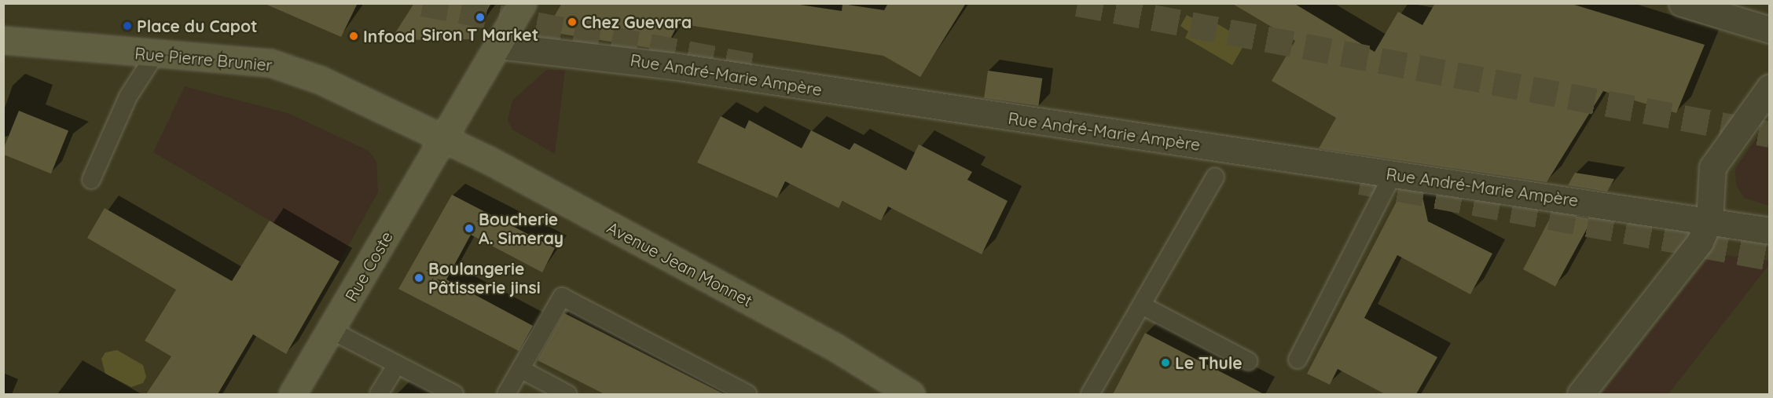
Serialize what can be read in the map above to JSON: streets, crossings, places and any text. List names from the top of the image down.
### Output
{
  "streets": {
    "street": [
      "Rue Pierre Brunier",
      "Rue André-Marie Ampère",
      "Avenue Jean Monnet",
      "Rue Coste"
    ]
  },
  "crossings": [
    ["Rue Pierre Brunier", "Avenue Jean Monnet"],
    ["Rue Pierre Brunier", "Rue Coste"],
    ["Rue André-Marie Ampère", "Rue Coste"],
    ["Avenue Jean Monnet", "Rue Coste"]
  ],
  "places": [
    "Siron T Market",
    "Chez Guevara",
    "Place du Capot",
    "Infood",
    "Boucherie A. Simeray",
    "Boulangerie Pâtisserie jinsi",
    "Le Thule"
  ]
}
